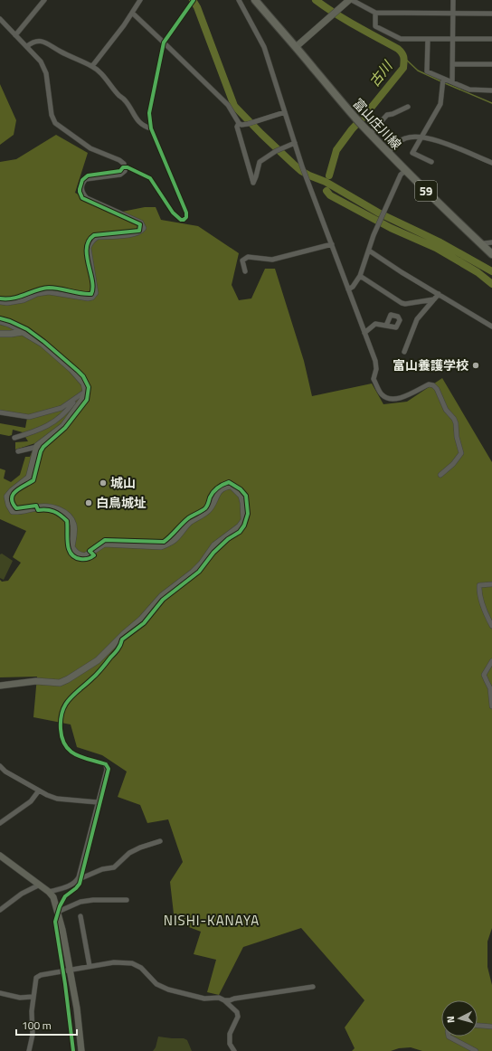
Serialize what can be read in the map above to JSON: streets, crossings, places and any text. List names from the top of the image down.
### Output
{
  "streets": {
    "main road": ["富山庄川線", "59"]
  },
  "districts": ["NISHI-KANAYA"],
  "water": ["古川"],
  "places": ["富山養護学校", "城山", "白鳥城址"],
  "scale_bar": "100 m",
  "north": "left"
}
